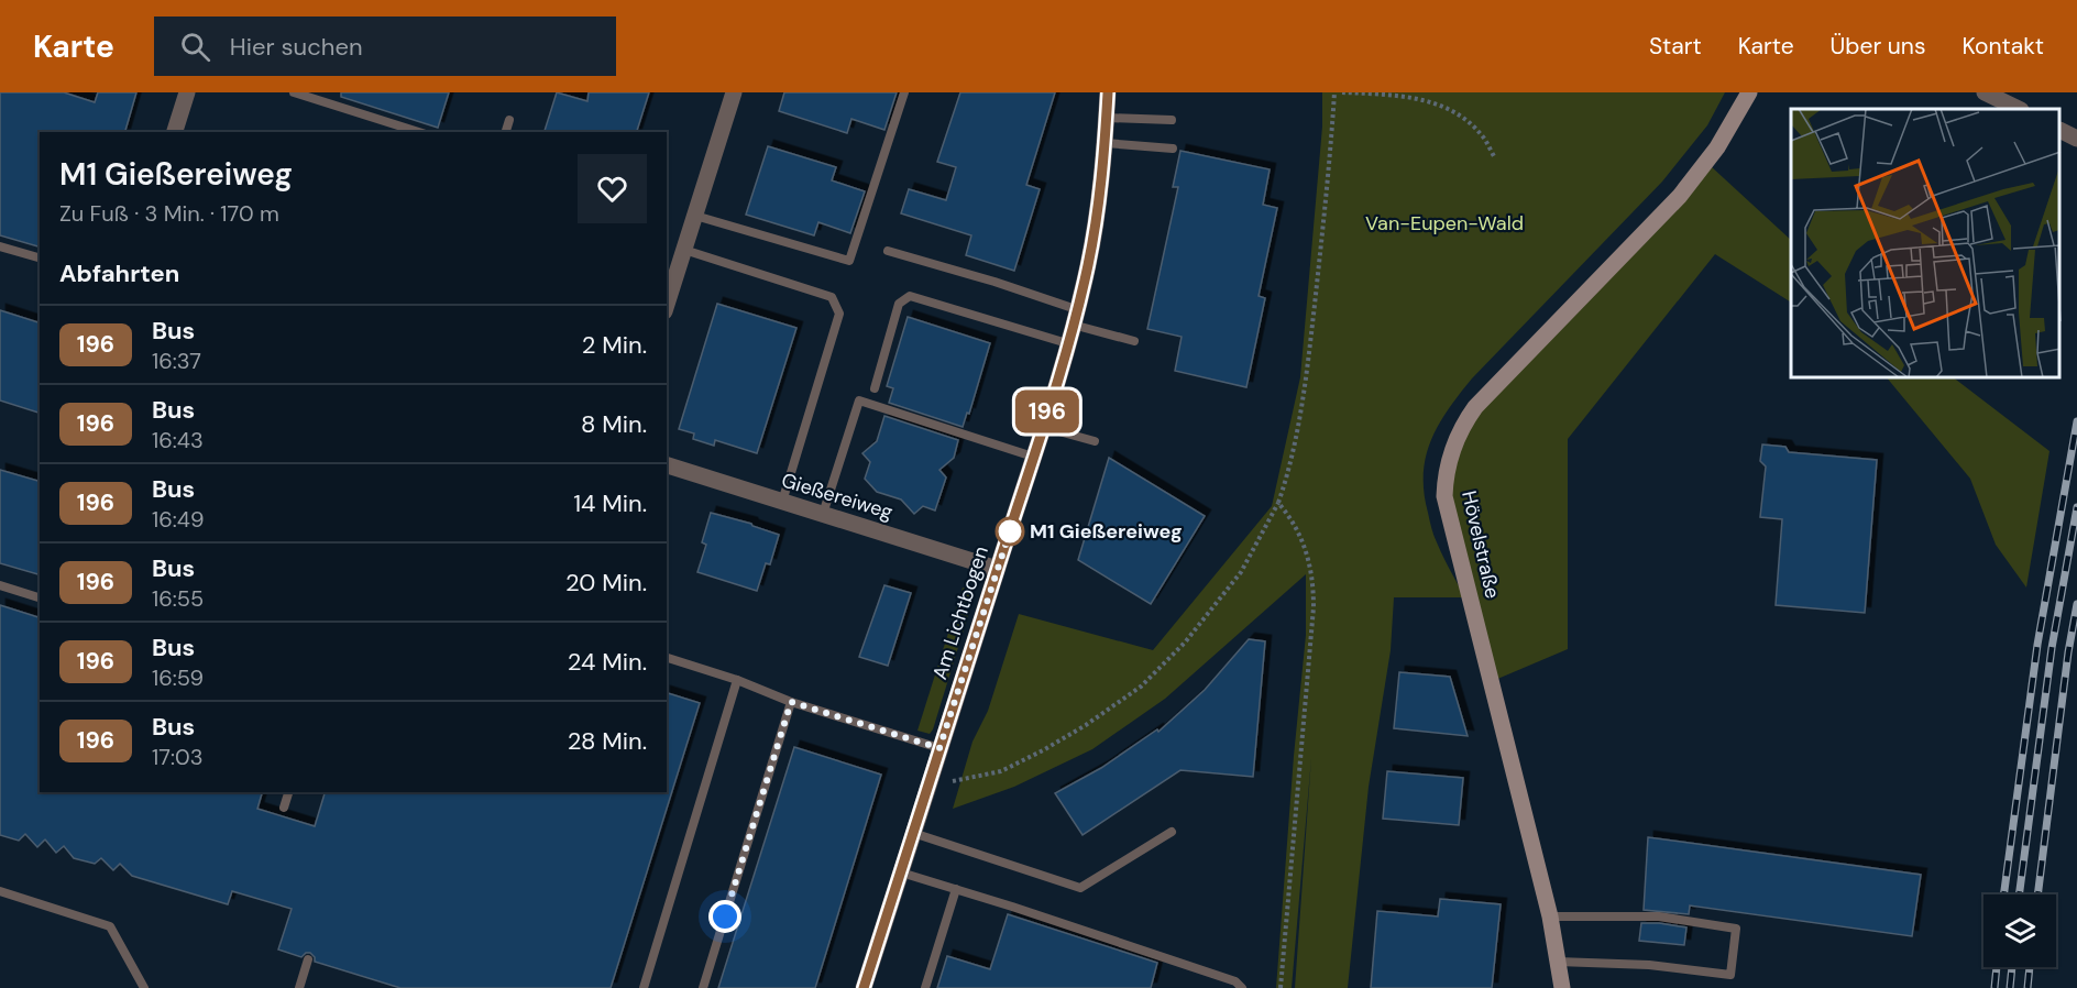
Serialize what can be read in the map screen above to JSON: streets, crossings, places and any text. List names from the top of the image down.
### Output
{
  "streets": {
    "main road": ["Hövelstraße"],
    "street": ["Gießereiweg", "Am Lichtbogen"]
  },
  "crossings": [
    ["Gießereiweg", "Am Lichtbogen"]
  ],
  "parks": ["Van-Eupen-Wald"],
  "places": ["M1 Gießereiweg"],
  "lines": ["bus line 196"],
  "page": {
    "header": "Karte",
    "search": "Hier suchen",
    "nav": [
      "Start",
      "Karte",
      "Über uns",
      "Kontakt"
    ],
    "on_map": "196",
    "heading": [
      ["M1 Gießereiweg", "Zu Fuß · 3 Min. · 170 m"],
      "Abfahrten"
    ],
    "list": [
      {
        "mark": "196",
        "name": "Bus",
        "note": "16:37",
        "value": "2 Min."
      },
      {
        "mark": "196",
        "name": "Bus",
        "note": "16:43",
        "value": "8 Min."
      },
      {
        "mark": "196",
        "name": "Bus",
        "note": "16:49",
        "value": "14 Min."
      },
      {
        "mark": "196",
        "name": "Bus",
        "note": "16:55",
        "value": "20 Min."
      },
      {
        "mark": "196",
        "name": "Bus",
        "note": "16:59",
        "value": "24 Min."
      },
      {
        "mark": "196",
        "name": "Bus",
        "note": "17:03",
        "value": "28 Min."
      }
    ]
  }
}
